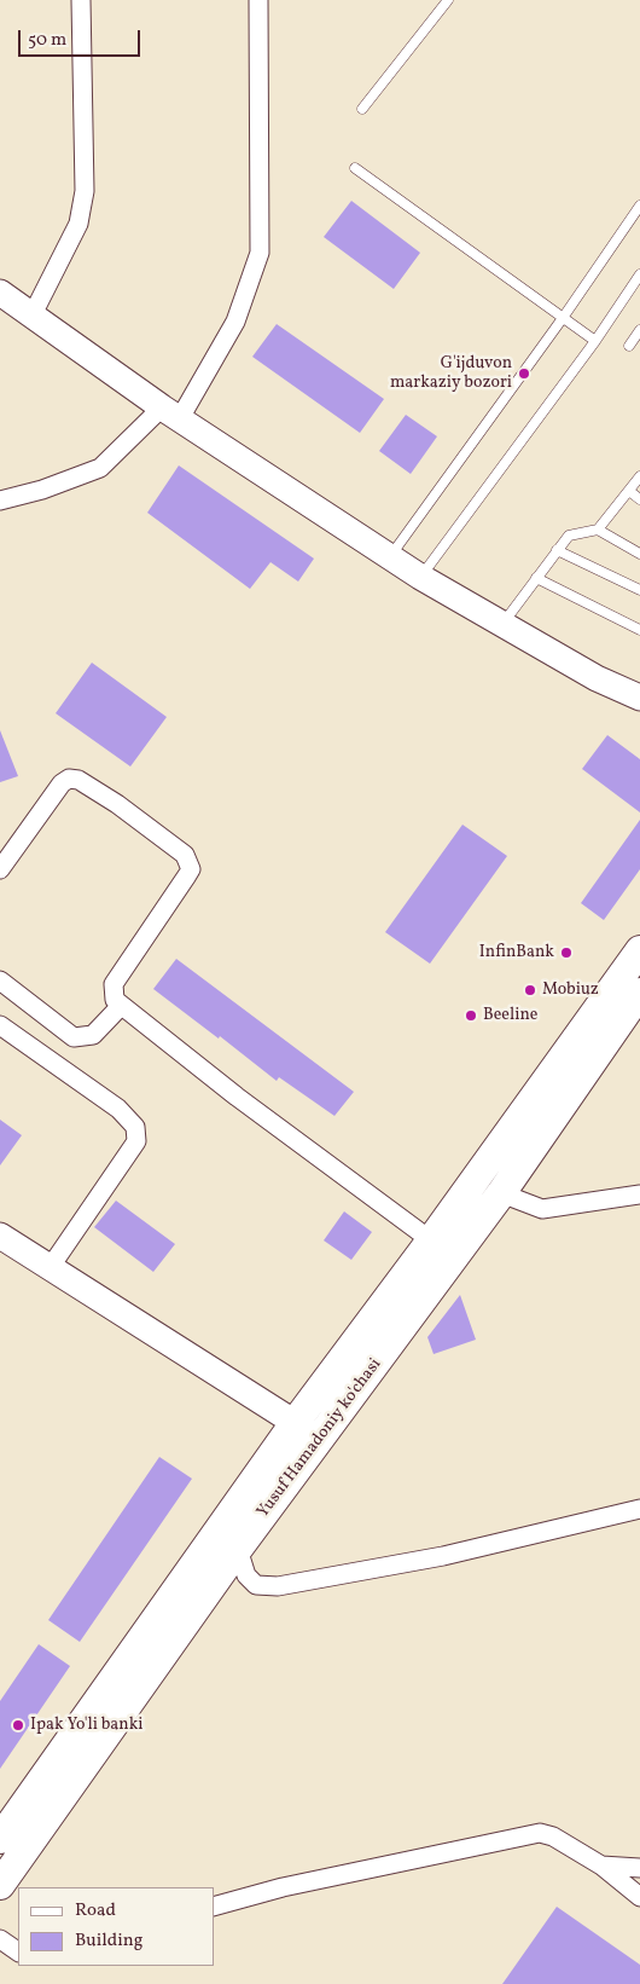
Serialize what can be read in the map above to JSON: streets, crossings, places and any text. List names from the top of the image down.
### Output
{
  "streets": {
    "main road": ["Yusuf Hamadoniy ko'chasi"]
  },
  "places": [
    "G'ijduvon markaziy bozori",
    "InfinBank",
    "Mobiuz",
    "Beeline",
    "Ipak Yo'li banki"
  ],
  "legend": ["Road", "Building"],
  "scale_bar": "50 m"
}
